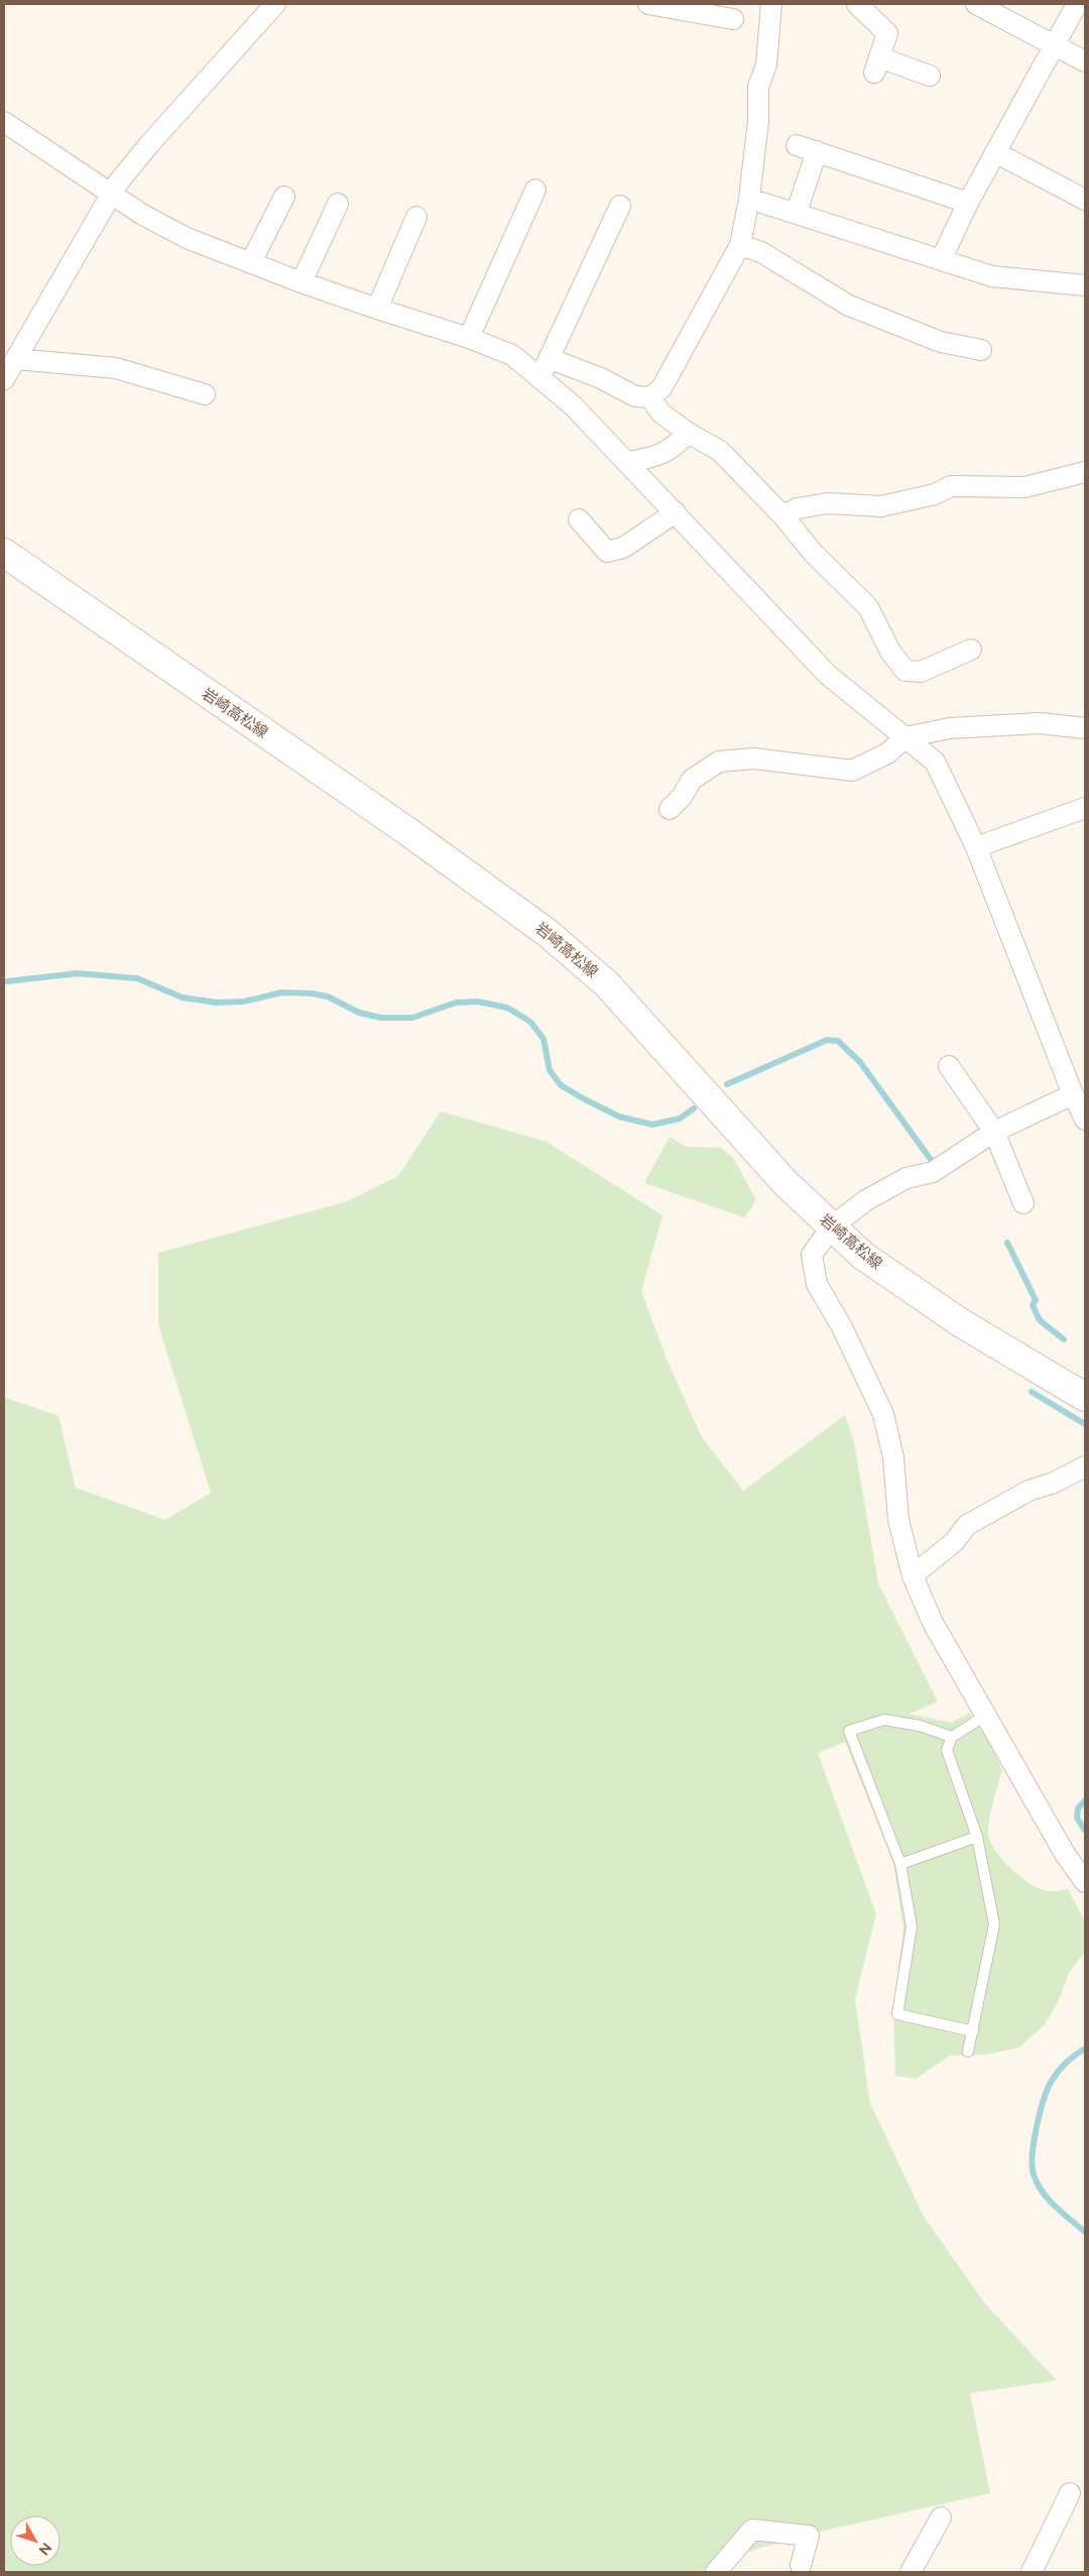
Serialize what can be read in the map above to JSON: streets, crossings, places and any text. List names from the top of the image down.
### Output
{
  "streets": {
    "main road": ["岩崎高松線"]
  },
  "north": "bottom right"
}
